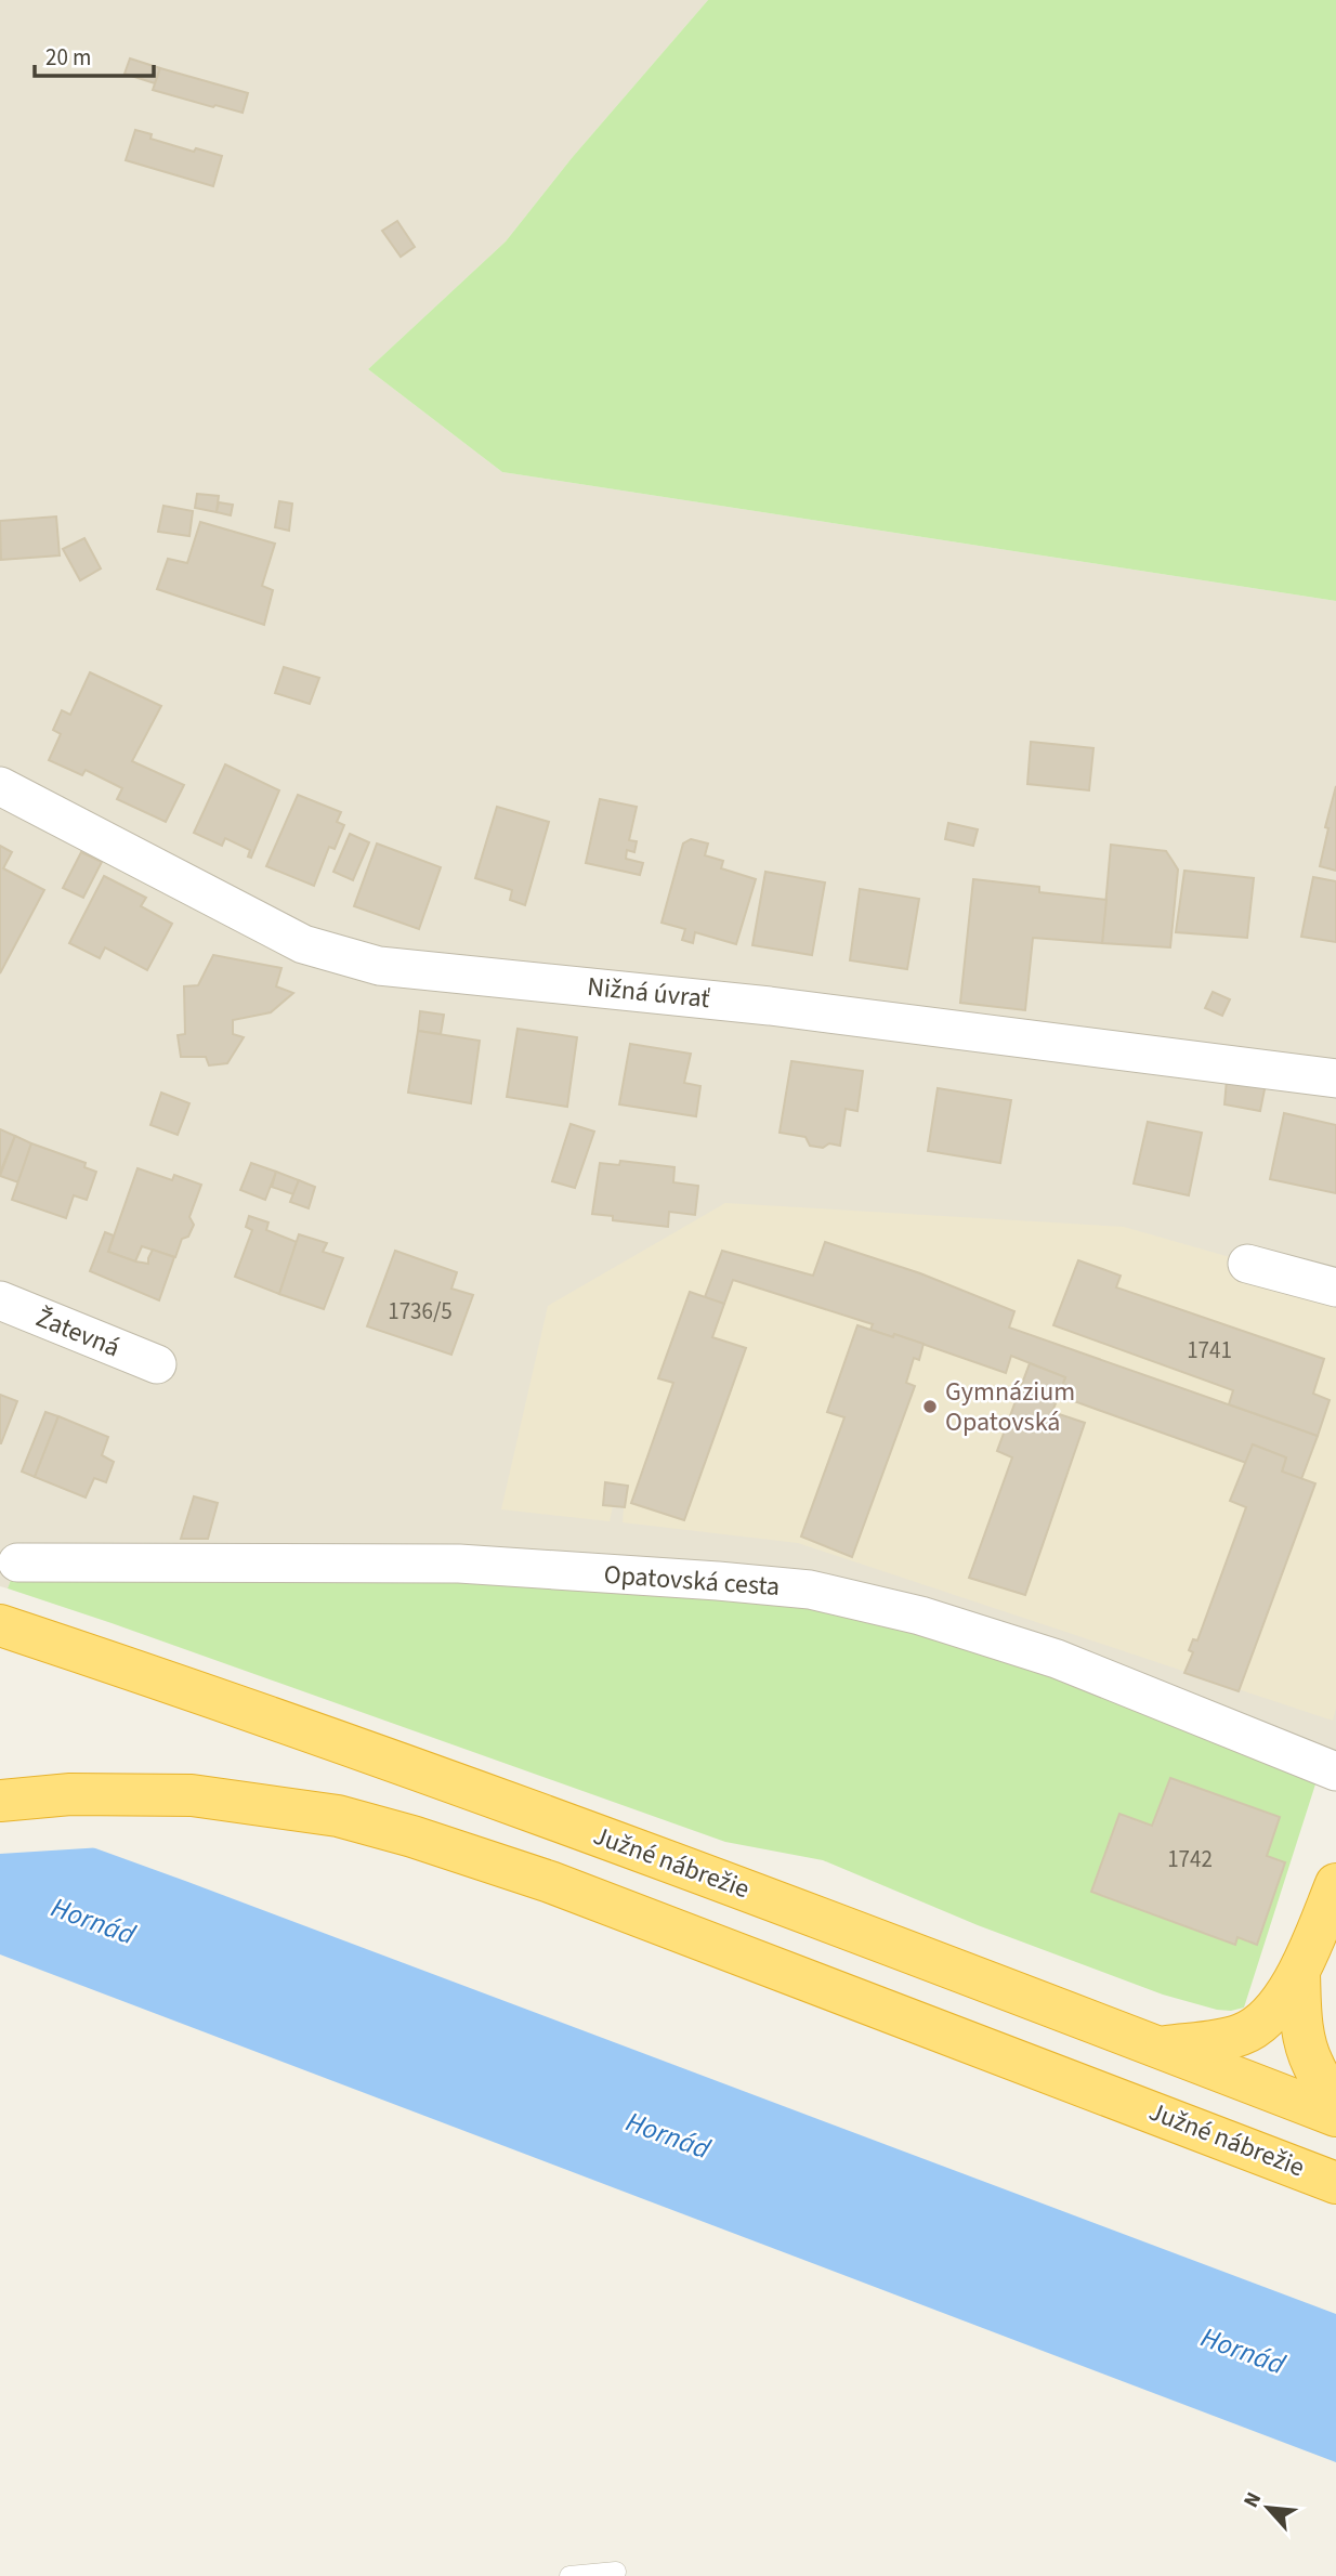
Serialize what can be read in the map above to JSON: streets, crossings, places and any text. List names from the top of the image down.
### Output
{
  "streets": {
    "highway": ["Južné nábrežie"],
    "street": ["Nižná úvrať", "Žatevná", "Opatovská cesta"]
  },
  "water": ["Hornád"],
  "places": ["Gymnázium Opatovská"],
  "house_numbers": ["1736/5", "1741", "1742"],
  "scale_bar": "20 m",
  "north": "top left"
}
